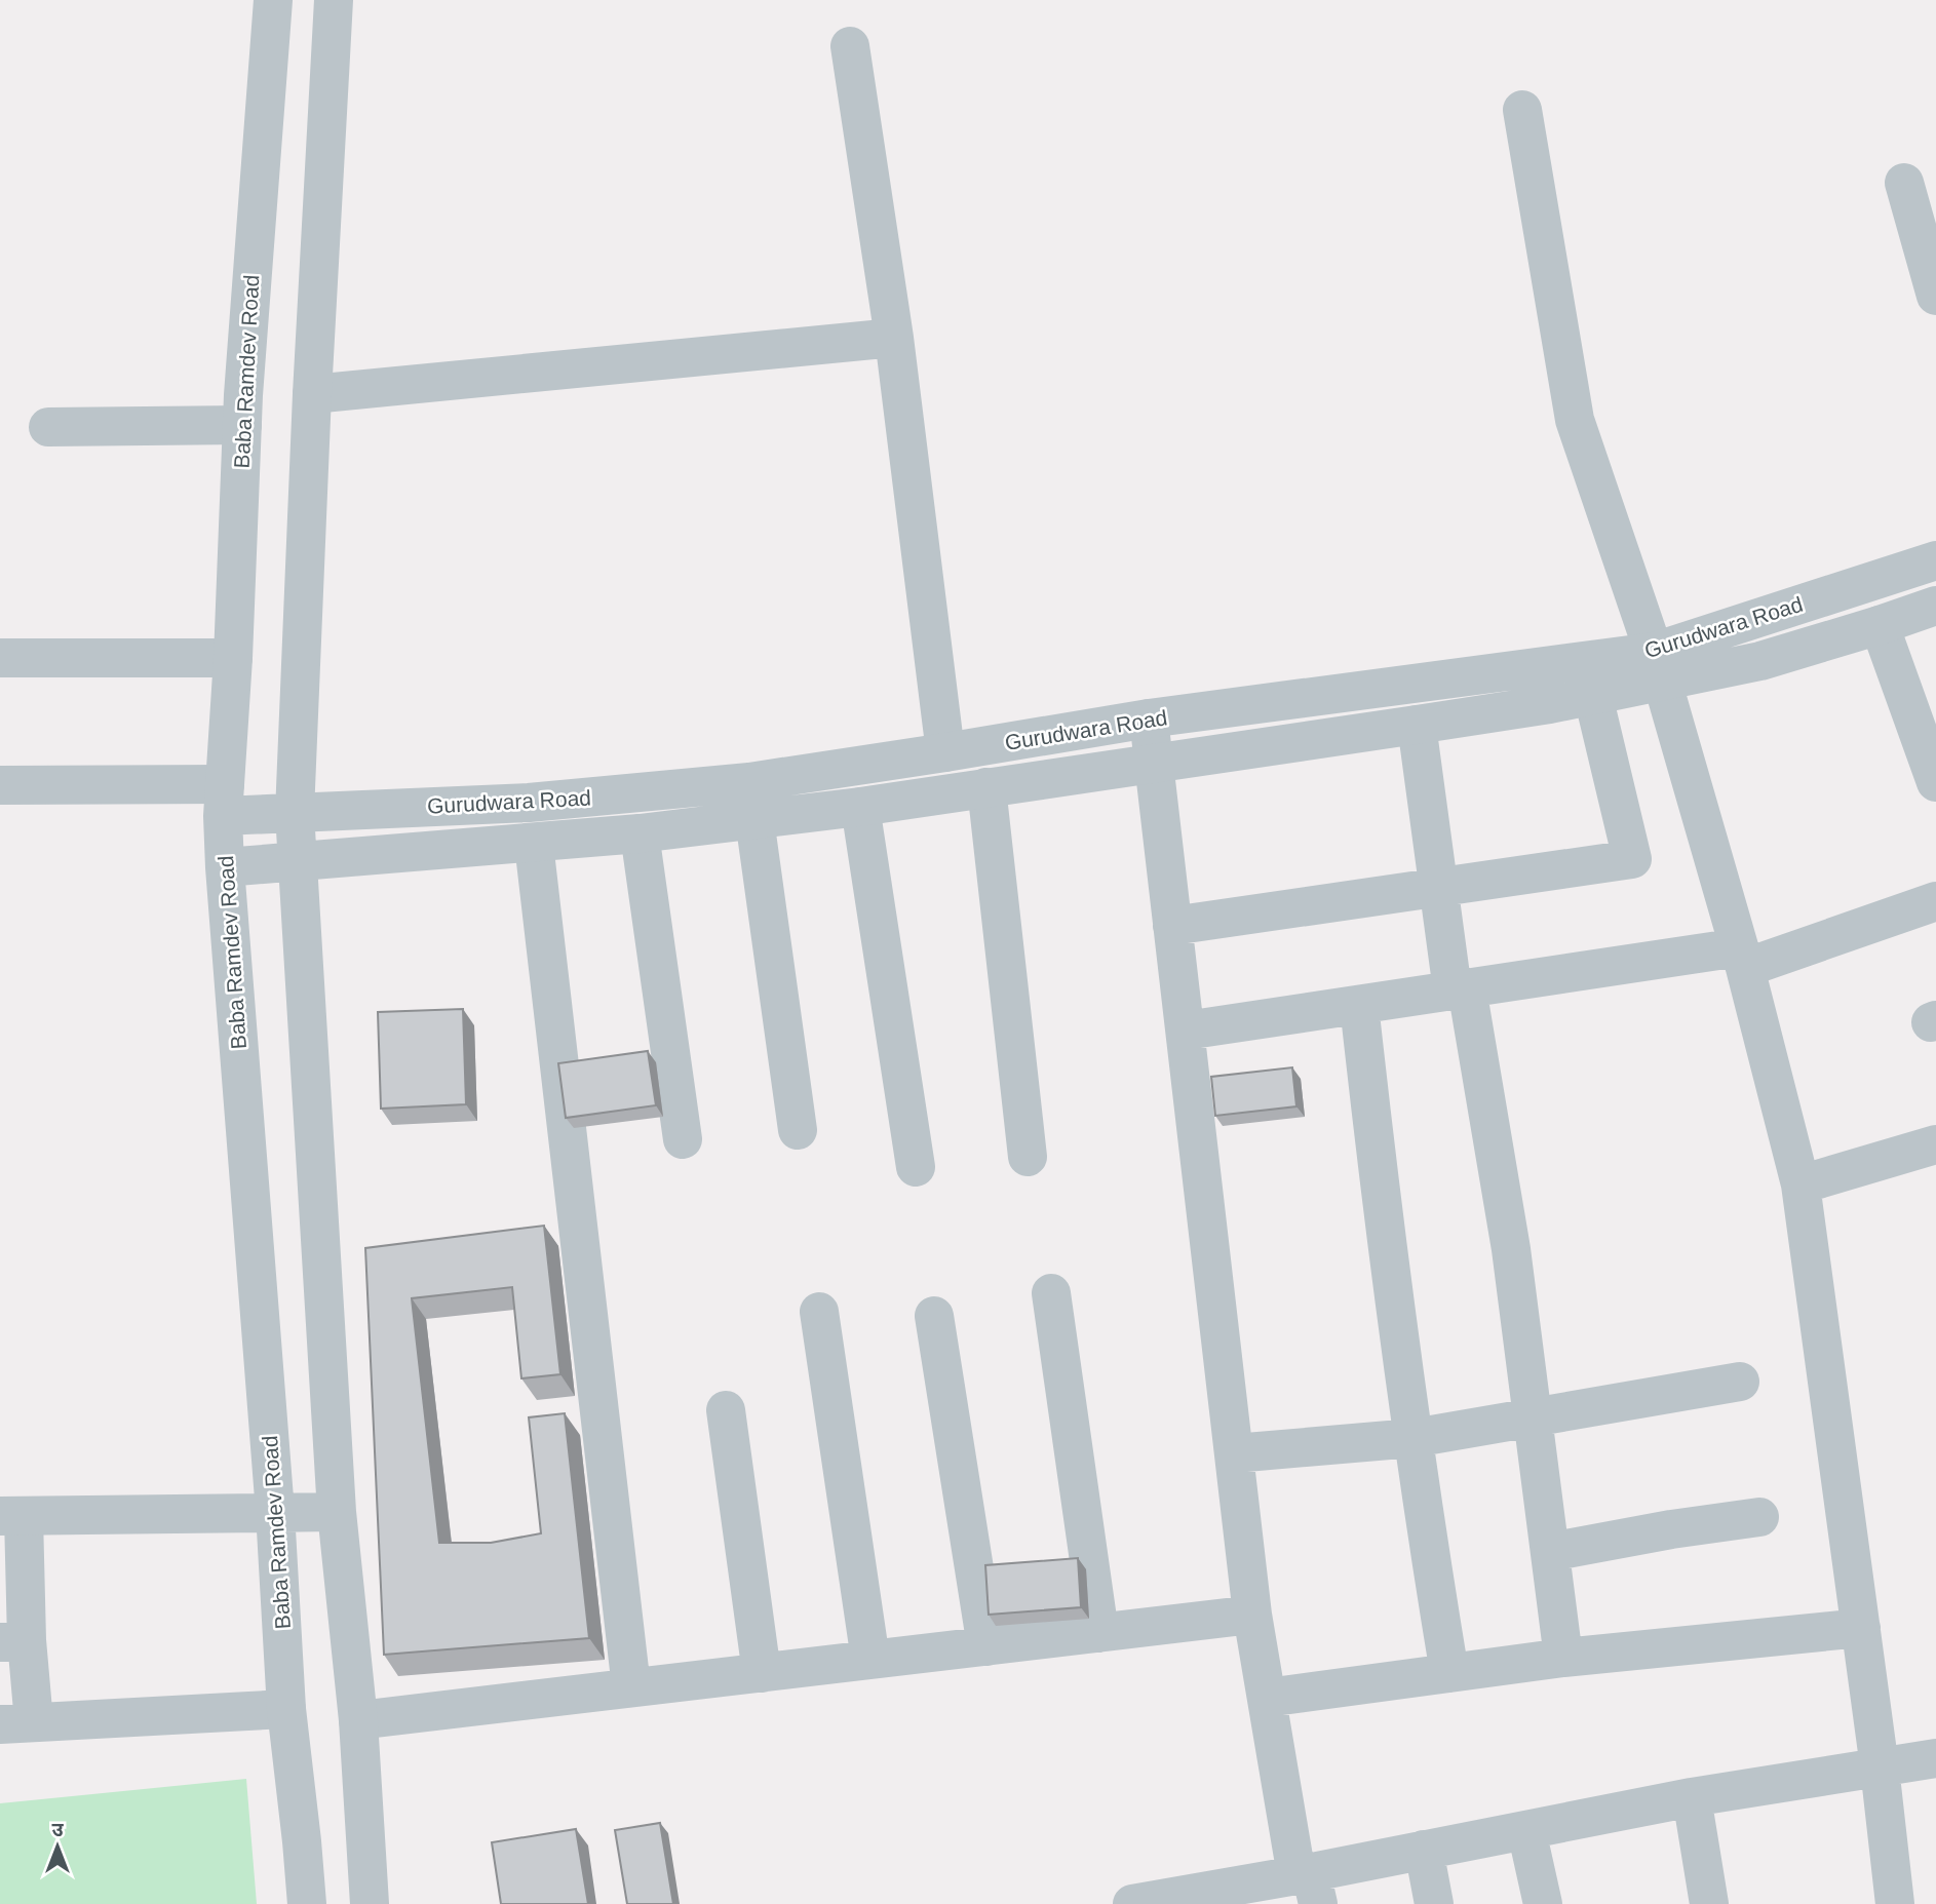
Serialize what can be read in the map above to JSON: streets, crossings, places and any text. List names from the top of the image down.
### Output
{
  "streets": {
    "street": ["Baba Ramdev Road", "Gurudwara Road"]
  },
  "crossings": [
    ["Baba Ramdev Road", "Gurudwara Road"]
  ],
  "north": "top"
}
